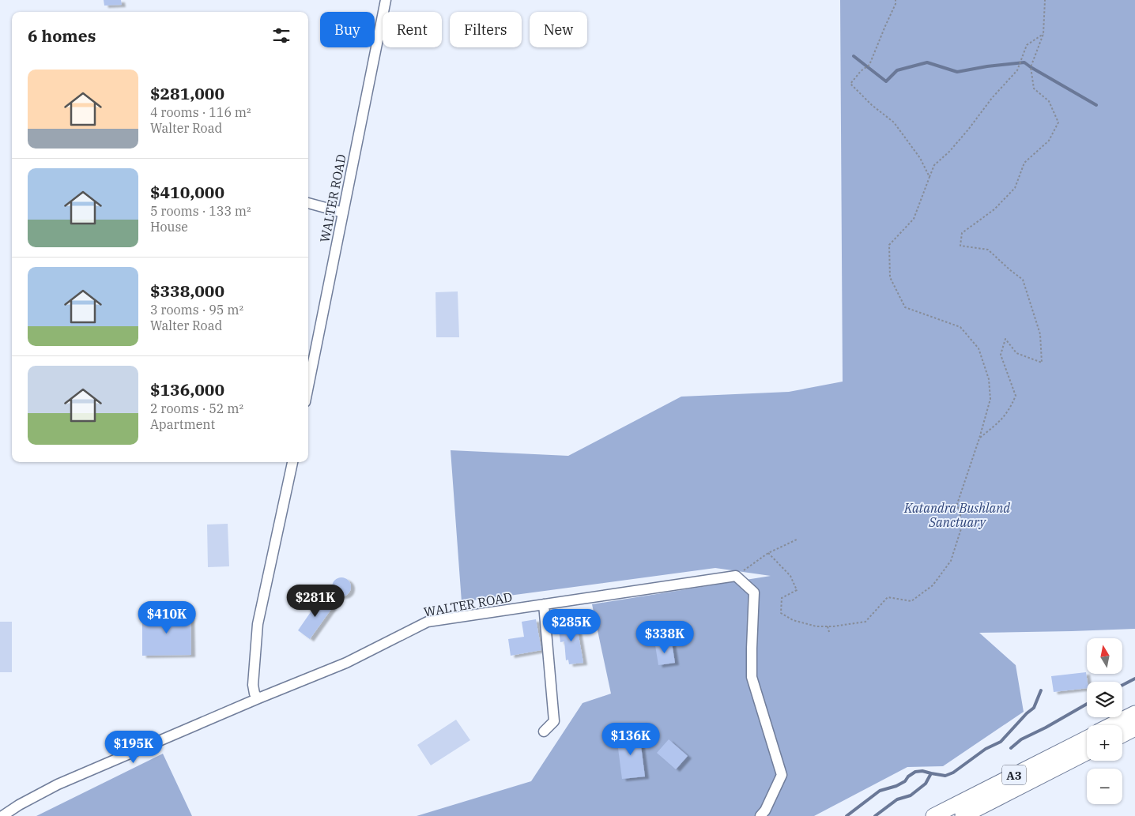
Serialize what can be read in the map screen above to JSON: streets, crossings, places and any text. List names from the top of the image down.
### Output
{
  "streets": {
    "highway": ["A3"],
    "street": ["WALTER ROAD"]
  },
  "parks": ["Katandra Bushland Sanctuary"],
  "north": "top",
  "page": {
    "chip": [
      "Buy",
      "Rent",
      "Filters",
      "New"
    ],
    "heading": "6 homes",
    "list": [
      {
        "name": "$281,000",
        "note": "4 rooms · 116 m² · Walter Road"
      },
      {
        "name": "$410,000",
        "note": "5 rooms · 133 m² · House"
      },
      {
        "name": "$338,000",
        "note": "3 rooms · 95 m² · Walter Road"
      },
      {
        "name": "$136,000",
        "note": "2 rooms · 52 m² · Apartment"
      }
    ],
    "price": [
      "$281K",
      "$410K",
      "$285K",
      "$338K",
      "$136K",
      "$195K"
    ],
    "map_buttons": ["+", "−"]
  }
}
